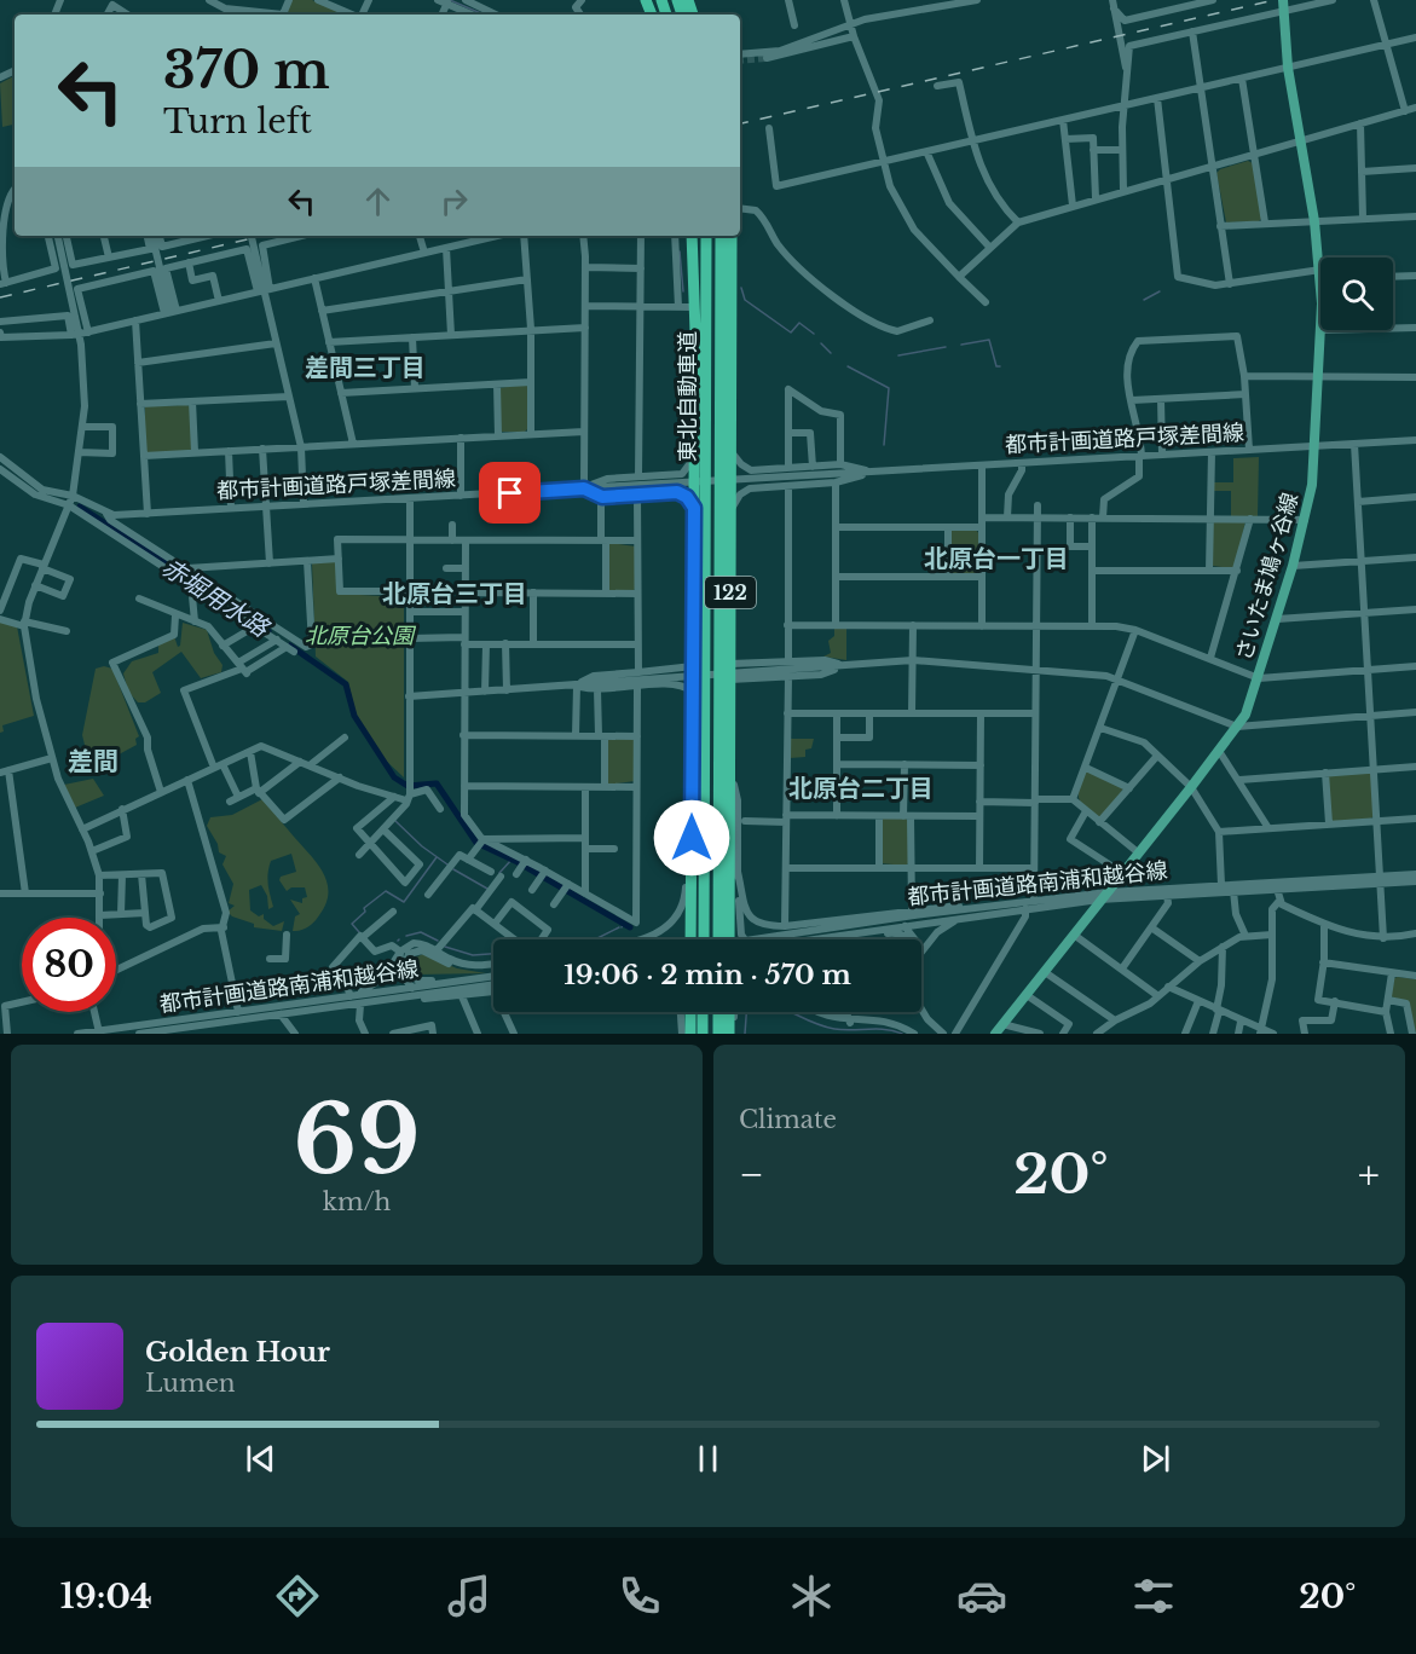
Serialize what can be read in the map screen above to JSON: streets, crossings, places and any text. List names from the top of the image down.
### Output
{
  "streets": {
    "highway": ["東北自動車道", "122"],
    "main road": ["さいたま鳩ヶ谷線"],
    "street": ["都市計画道路戸塚差間線", "都市計画道路南浦和越谷線"]
  },
  "crossings": [
    ["都市計画道路戸塚差間線", "さいたま鳩ヶ谷線"],
    ["さいたま鳩ヶ谷線", "都市計画道路南浦和越谷線"]
  ],
  "districts": [
    "差間三丁目",
    "北原台一丁目",
    "北原台三丁目",
    "差間",
    "北原台二丁目"
  ],
  "water": ["赤堀用水路"],
  "parks": ["北原台公園"],
  "page": {
    "turn": ["370 m", "Turn left"],
    "limit": "80",
    "trip": "19:06 · 2 min · 570 m",
    "tile": [
      ["69", "km/h"],
      "Climate"
    ],
    "heat": ["−", "20°", "+"],
    "song": ["Golden Hour", "Lumen"],
    "tabs": ["19:04", "20°"]
  }
}
